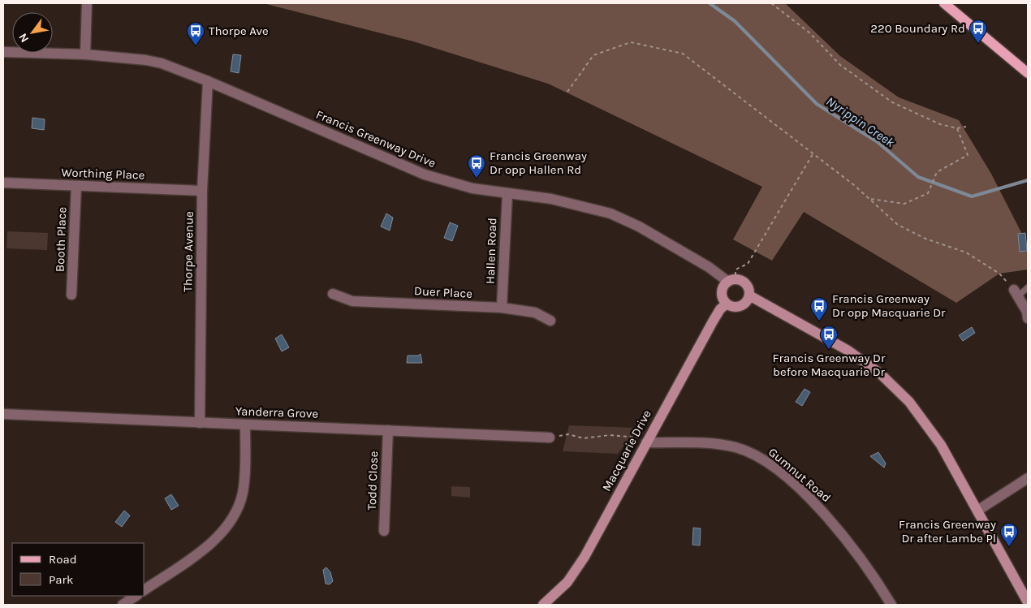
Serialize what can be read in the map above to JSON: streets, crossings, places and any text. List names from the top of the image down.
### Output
{
  "streets": {
    "main road": ["Macquarie Drive"],
    "street": [
      "Francis Greenway Drive",
      "Worthing Place",
      "Booth Place",
      "Hallen Road",
      "Thorpe Avenue",
      "Duer Place",
      "Yanderra Grove",
      "Gumnut Road",
      "Todd Close"
    ]
  },
  "crossings": [
    ["Francis Greenway Drive", "Hallen Road"],
    ["Francis Greenway Drive", "Thorpe Avenue"],
    ["Francis Greenway Drive", "Macquarie Drive"],
    ["Worthing Place", "Booth Place"],
    ["Worthing Place", "Thorpe Avenue"],
    ["Hallen Road", "Duer Place"],
    ["Thorpe Avenue", "Yanderra Grove"],
    ["Yanderra Grove", "Todd Close"],
    ["Macquarie Drive", "Gumnut Road"]
  ],
  "water": ["Nyrippin Creek"],
  "places": {
    "bus stop": [
      "220 Boundary Rd",
      "Thorpe Ave",
      "Francis Greenway Dr opp Hallen Rd",
      "Francis Greenway Dr opp Macquarie Dr",
      "Francis Greenway Dr before Macquarie Dr",
      "Francis Greenway Dr after Lambe Pl"
    ]
  },
  "legend": ["Road", "Park"],
  "north": "bottom left"
}
